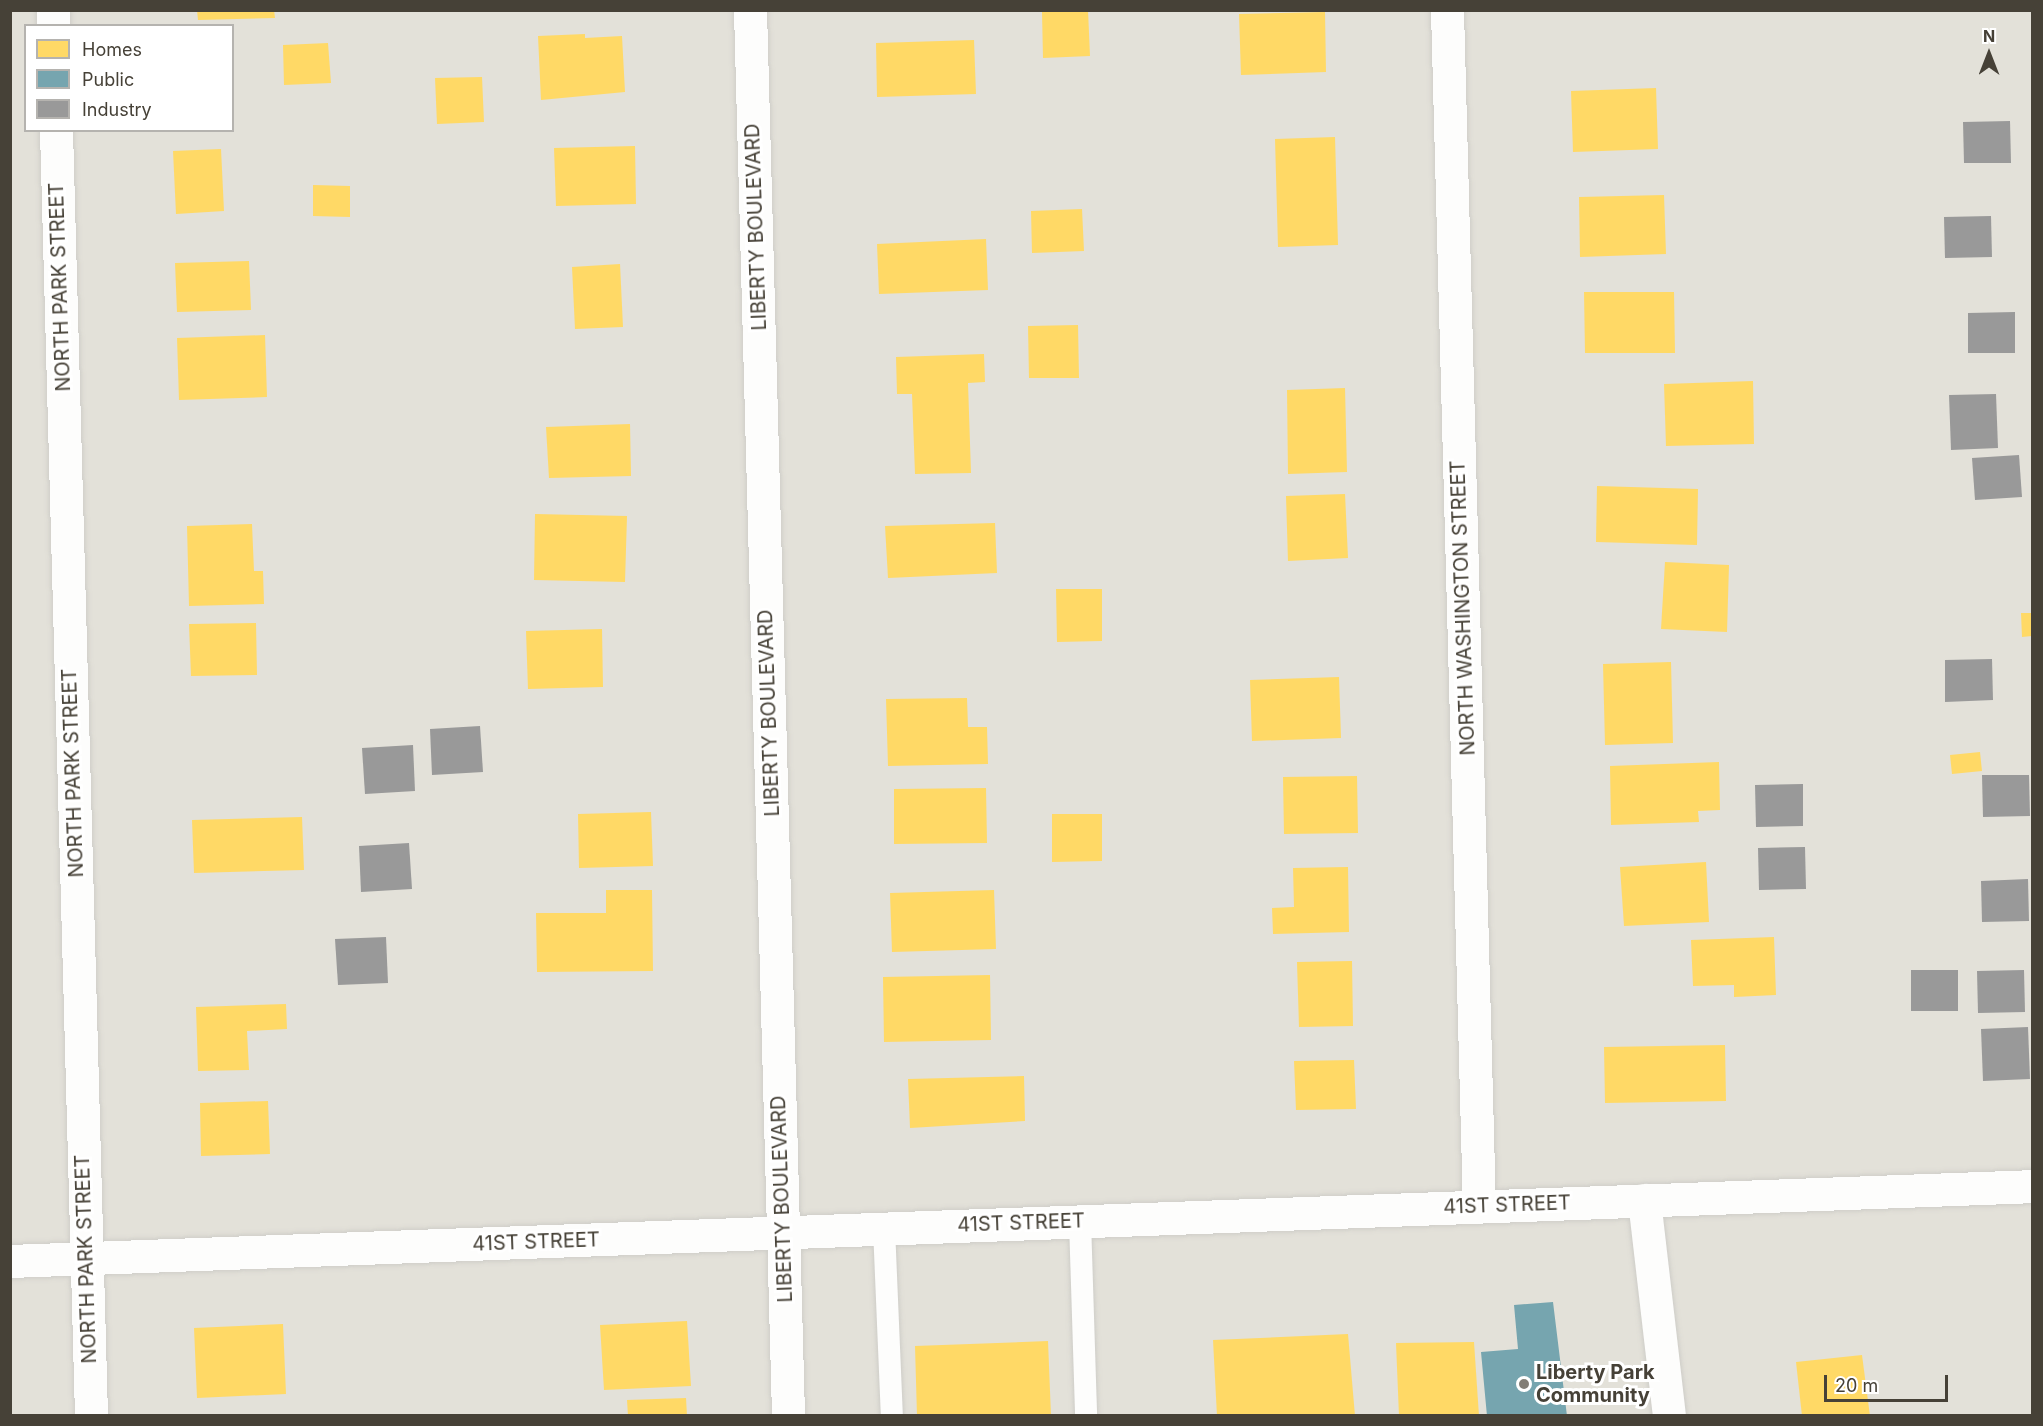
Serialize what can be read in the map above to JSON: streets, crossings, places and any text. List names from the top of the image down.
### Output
{
  "streets": {
    "street": [
      "LIBERTY BOULEVARD",
      "NORTH PARK STREET",
      "NORTH WASHINGTON STREET",
      "41ST STREET"
    ]
  },
  "crossings": [
    ["LIBERTY BOULEVARD", "41ST STREET"],
    ["NORTH PARK STREET", "41ST STREET"],
    ["NORTH WASHINGTON STREET", "41ST STREET"]
  ],
  "places": ["Liberty Park Community"],
  "legend": ["Homes", "Public", "Industry"],
  "scale_bar": "20 m",
  "north": "top"
}
